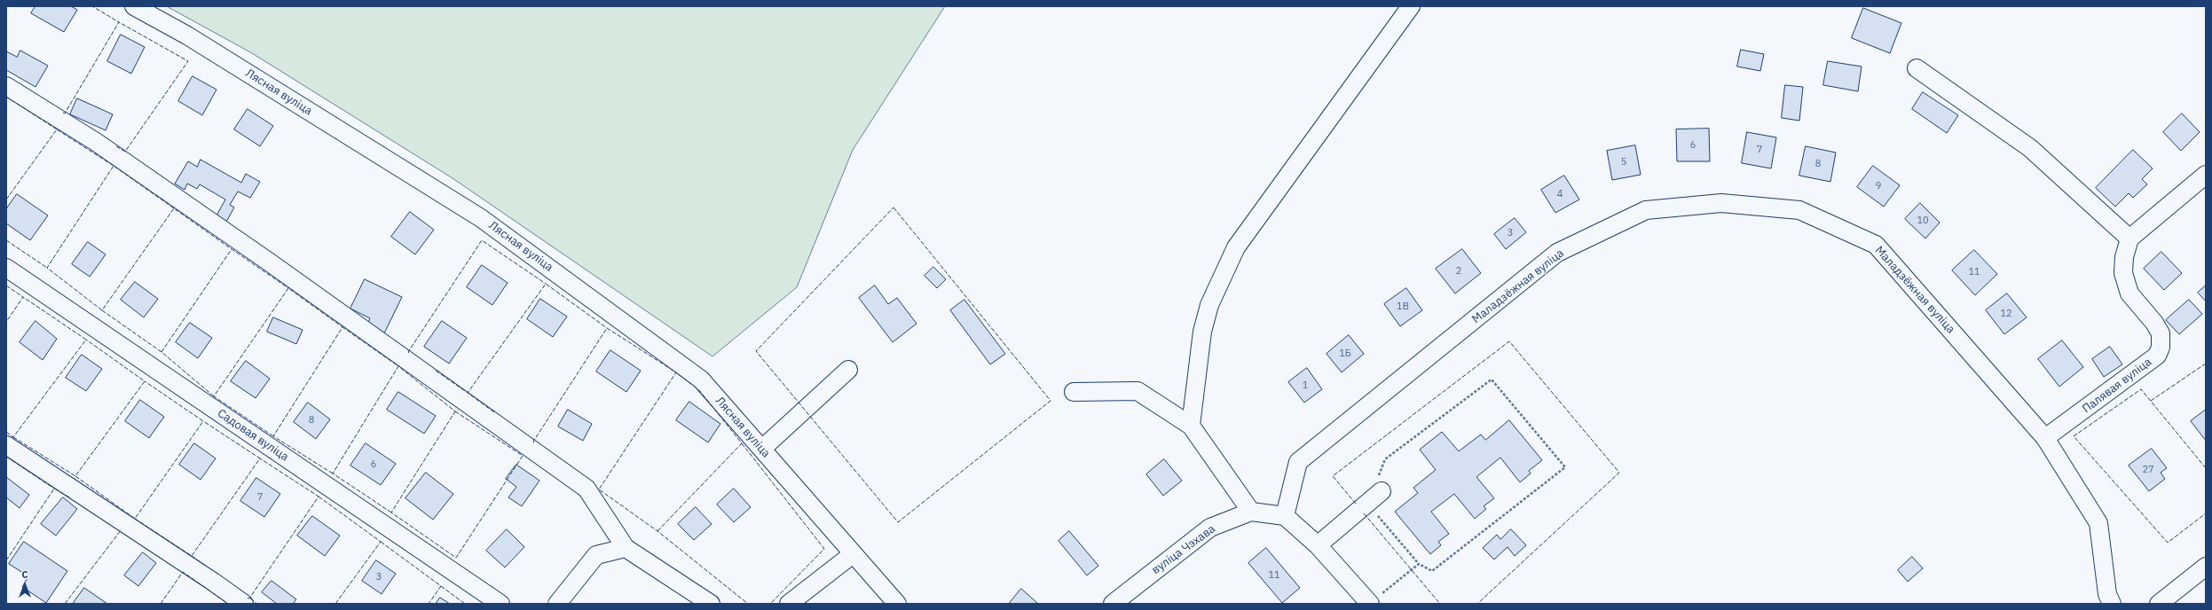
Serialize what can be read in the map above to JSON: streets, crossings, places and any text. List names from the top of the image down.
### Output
{
  "streets": {
    "street": [
      "Лясная вуліца",
      "Маладзёжная вуліца",
      "Палявая вуліца",
      "Садовая вуліца",
      "вуліца Чэхава"
    ]
  },
  "crossings": [
    ["Маладзёжная вуліца", "Палявая вуліца"],
    ["Маладзёжная вуліца", "вуліца Чэхава"]
  ],
  "house_numbers": [
    "6",
    "7",
    "5",
    "8",
    "9",
    "4",
    "10",
    "3",
    "2",
    "11",
    "1В",
    "12",
    "1Б",
    "1",
    "8",
    "6",
    "27",
    "7",
    "11",
    "3"
  ],
  "north": "top"
}
